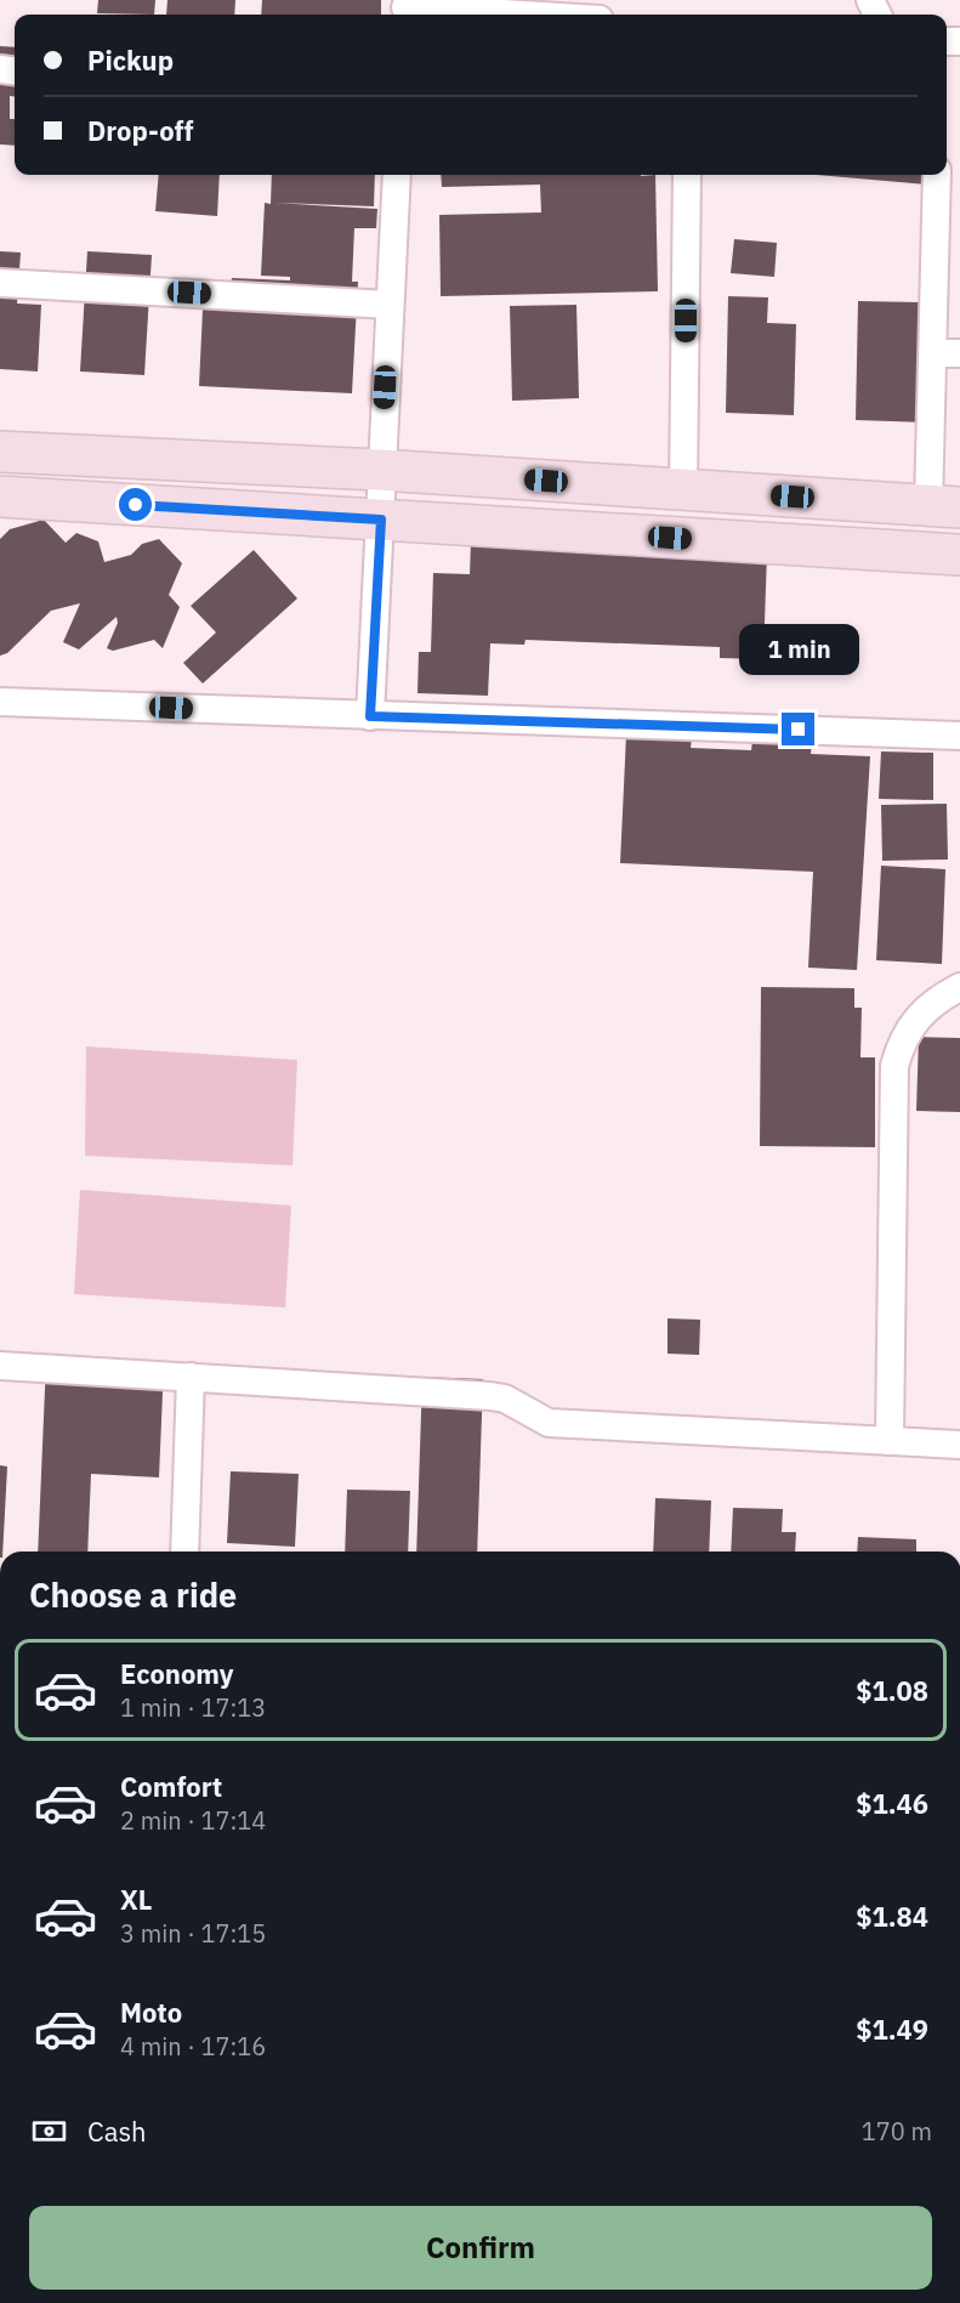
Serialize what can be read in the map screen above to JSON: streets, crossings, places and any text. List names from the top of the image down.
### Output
{
  "page": {
    "banner": ["Pickup", "Drop-off"],
    "bubble": "1 min",
    "heading": "Choose a ride",
    "list": [
      {
        "name": "Economy",
        "note": "1 min · 17:13",
        "value": "$1.08"
      },
      {
        "name": "Comfort",
        "note": "2 min · 17:14",
        "value": "$1.46"
      },
      {
        "name": "XL",
        "note": "3 min · 17:15",
        "value": "$1.84"
      },
      {
        "name": "Moto",
        "note": "4 min · 17:16",
        "value": "$1.49"
      }
    ],
    "pay": ["Cash", "170 m"],
    "buttons": "Confirm"
  }
}
